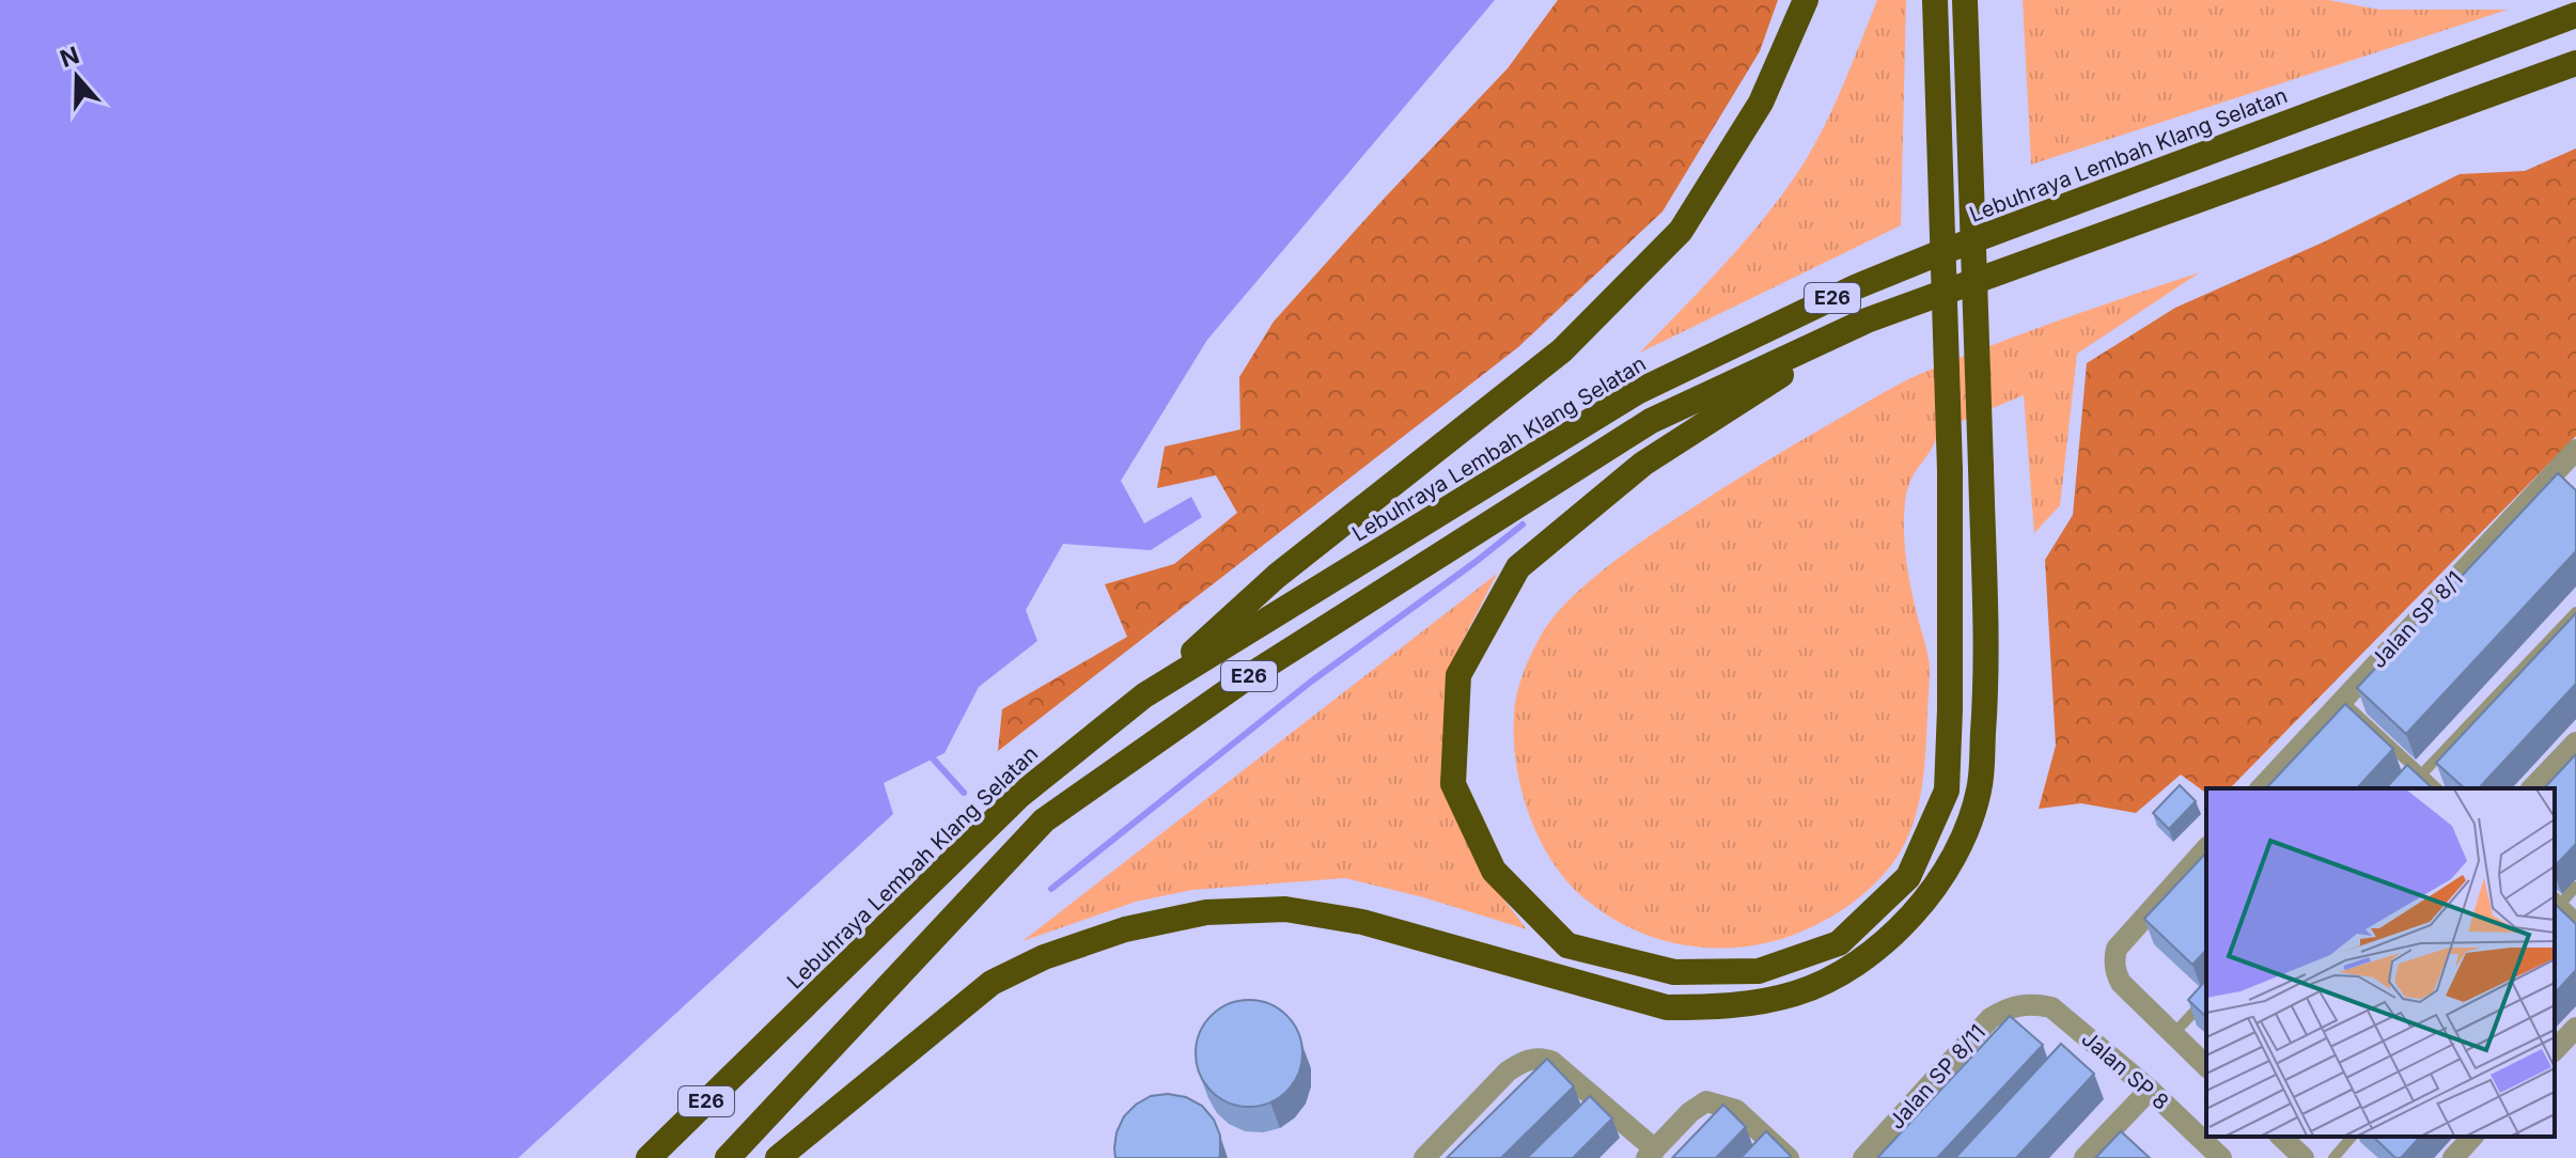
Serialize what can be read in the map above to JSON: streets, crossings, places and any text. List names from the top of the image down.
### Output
{
  "streets": {
    "highway": ["Lebuhraya Lembah Klang Selatan", "E26"],
    "street": ["Jalan SP 8/1", "Jalan SP 8", "Jalan SP 8/11"]
  },
  "crossings": [
    ["Jalan SP 8", "Jalan SP 8/11"]
  ],
  "north": "top"
}
